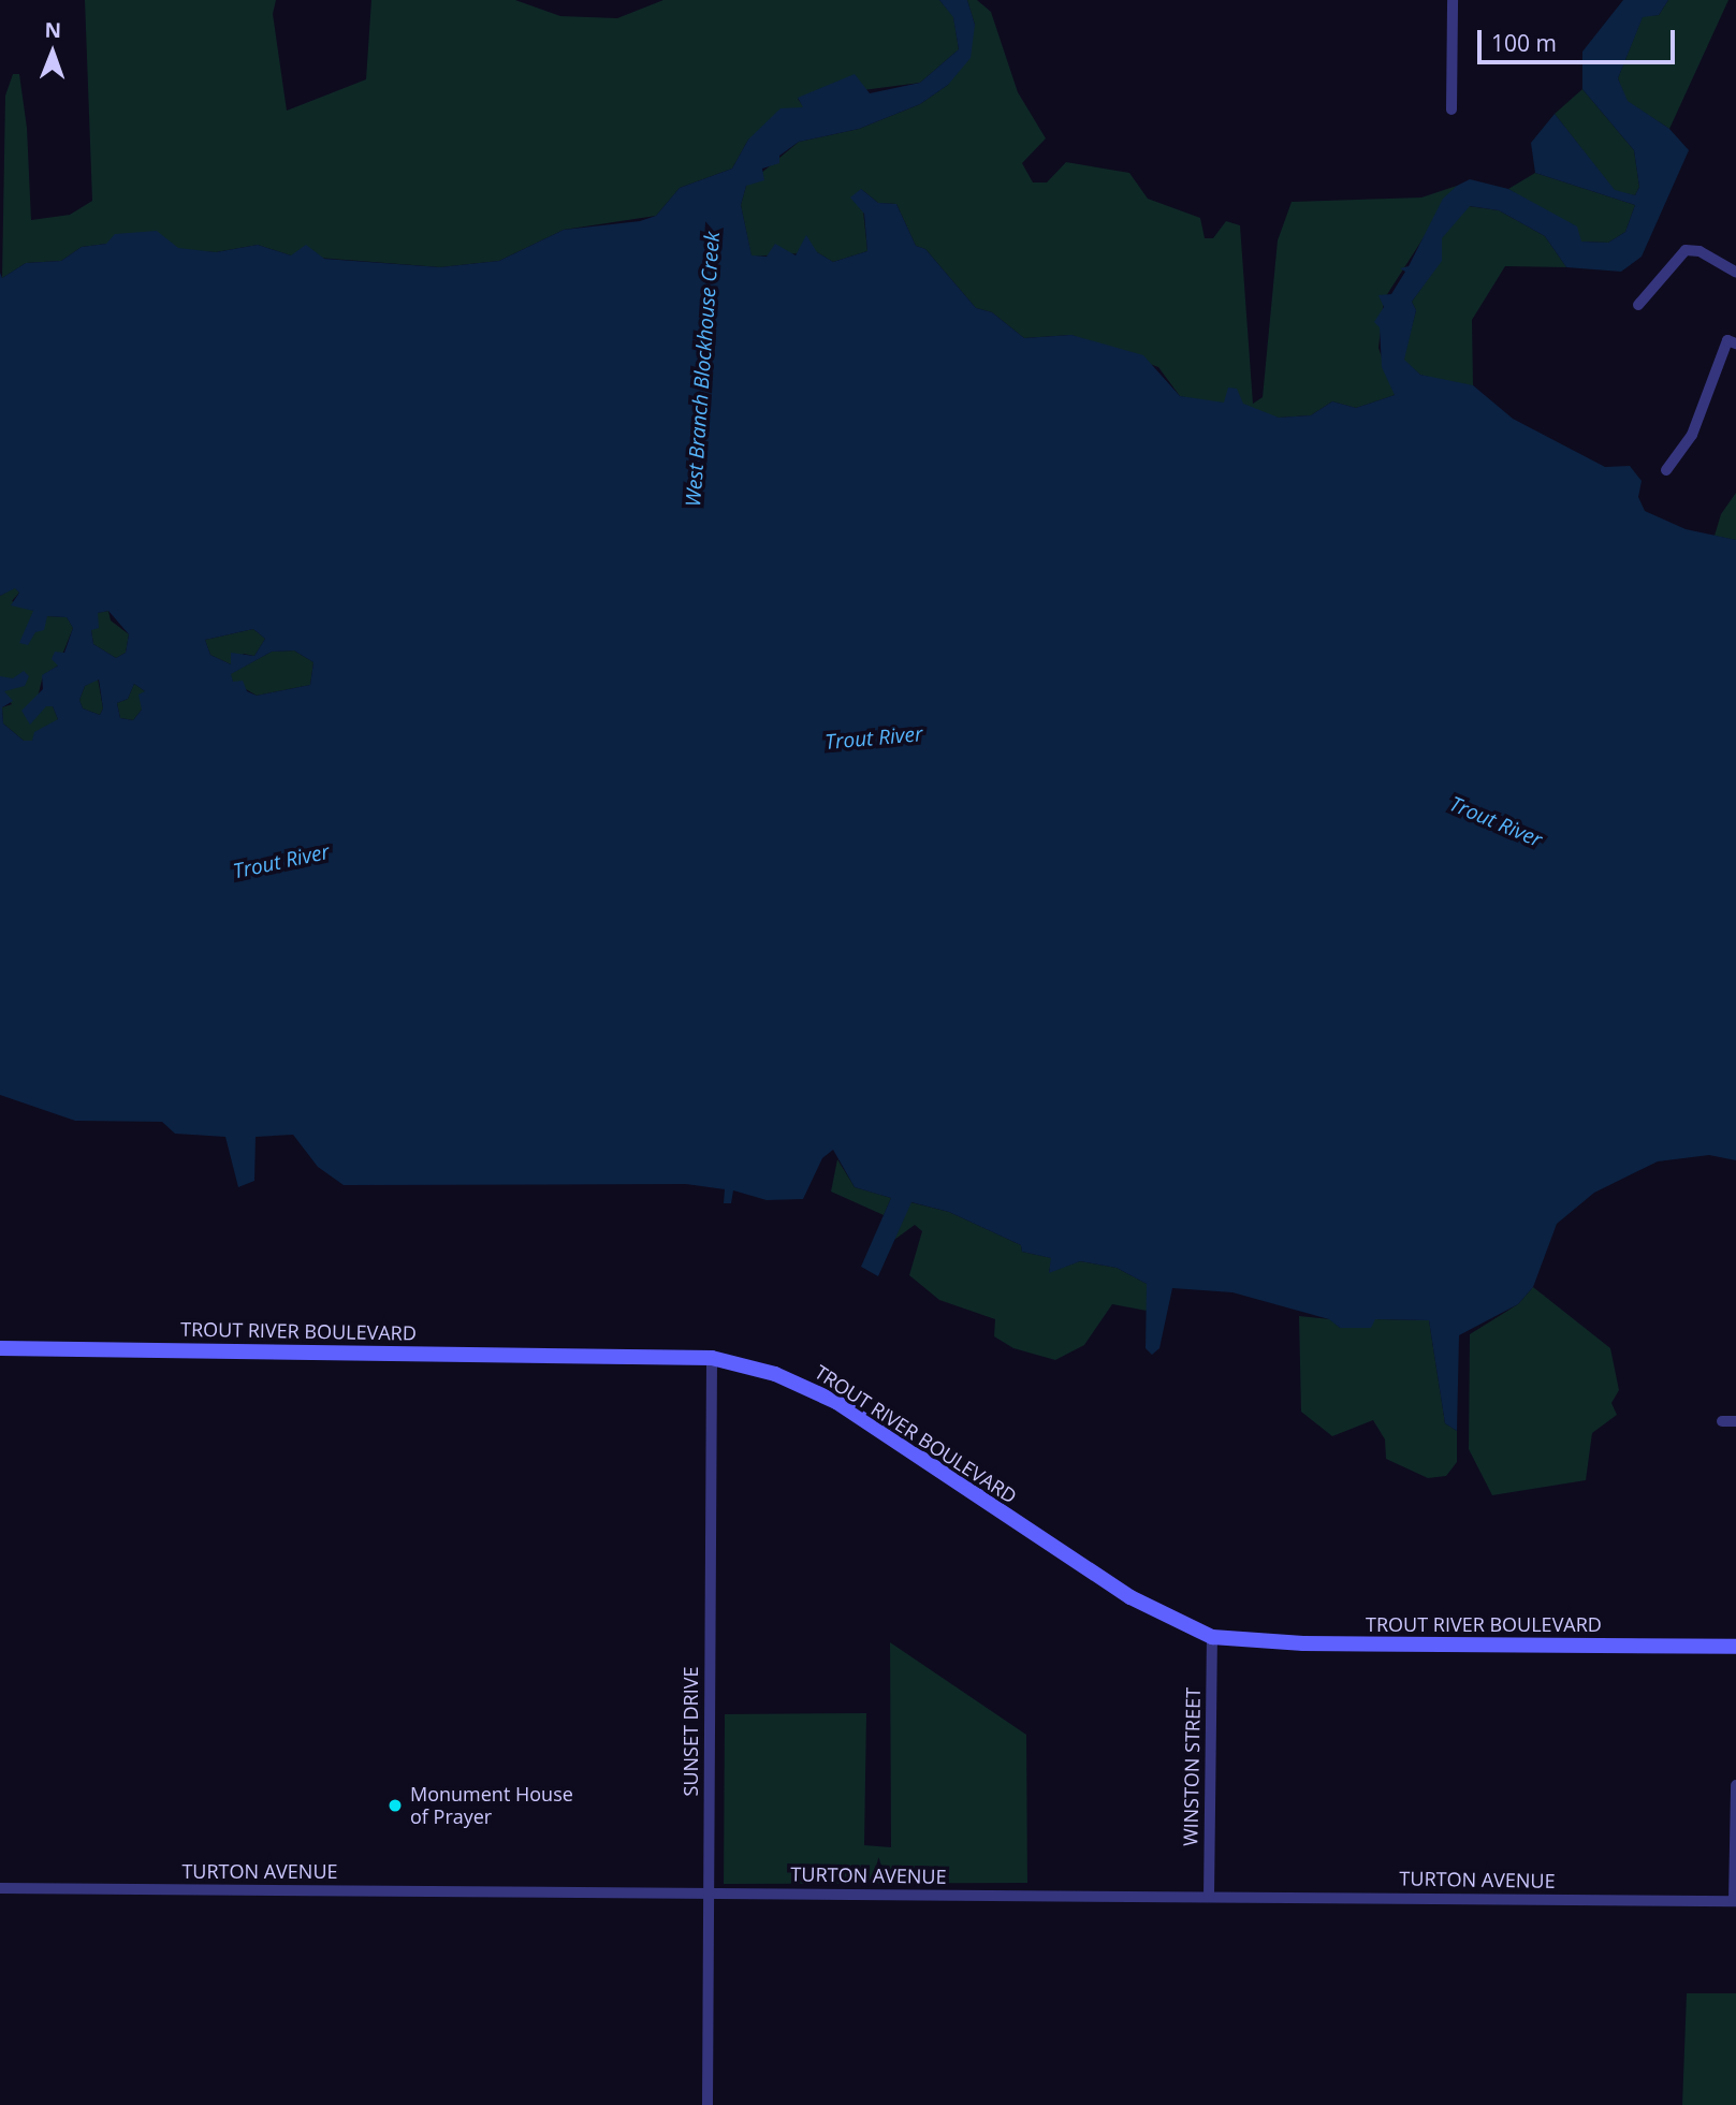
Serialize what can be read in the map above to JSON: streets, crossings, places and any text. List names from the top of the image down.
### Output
{
  "streets": {
    "street": [
      "TROUT RIVER BOULEVARD",
      "SUNSET DRIVE",
      "WINSTON STREET",
      "TURTON AVENUE"
    ]
  },
  "crossings": [
    ["TROUT RIVER BOULEVARD", "SUNSET DRIVE"],
    ["TROUT RIVER BOULEVARD", "WINSTON STREET"],
    ["SUNSET DRIVE", "TURTON AVENUE"],
    ["WINSTON STREET", "TURTON AVENUE"]
  ],
  "water": ["West Branch Blockhouse Creek", "Trout River"],
  "places": ["Monument House of Prayer"],
  "scale_bar": "100 m",
  "north": "top"
}
